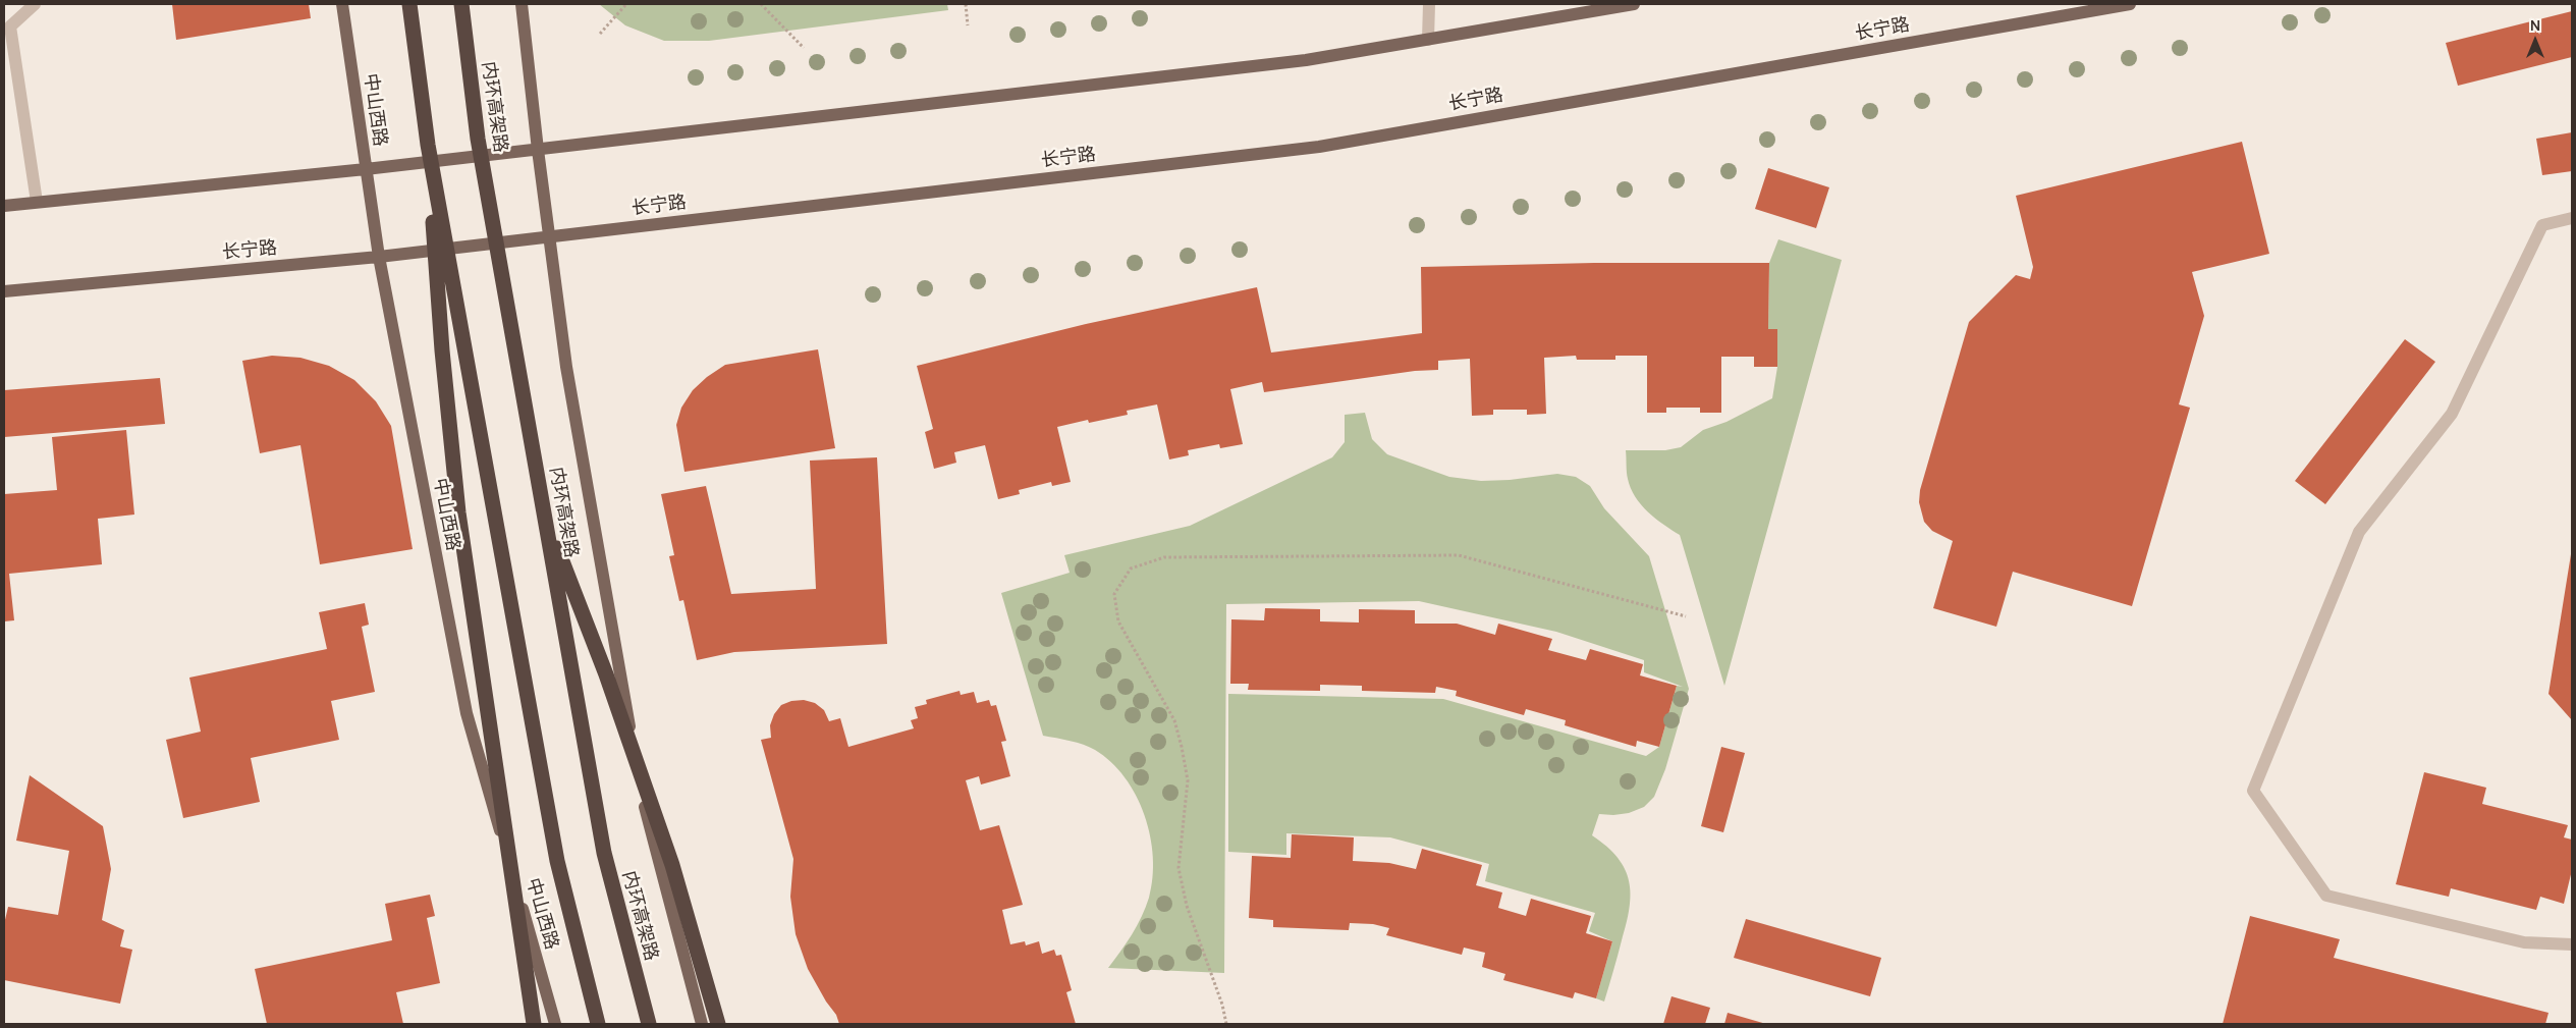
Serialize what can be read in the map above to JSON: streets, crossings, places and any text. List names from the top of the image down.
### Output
{
  "streets": {
    "highway": ["内环高架路"],
    "main road": ["长宁路", "中山西路"]
  },
  "crossings": [
    ["长宁路", "中山西路"]
  ],
  "north": "top"
}
